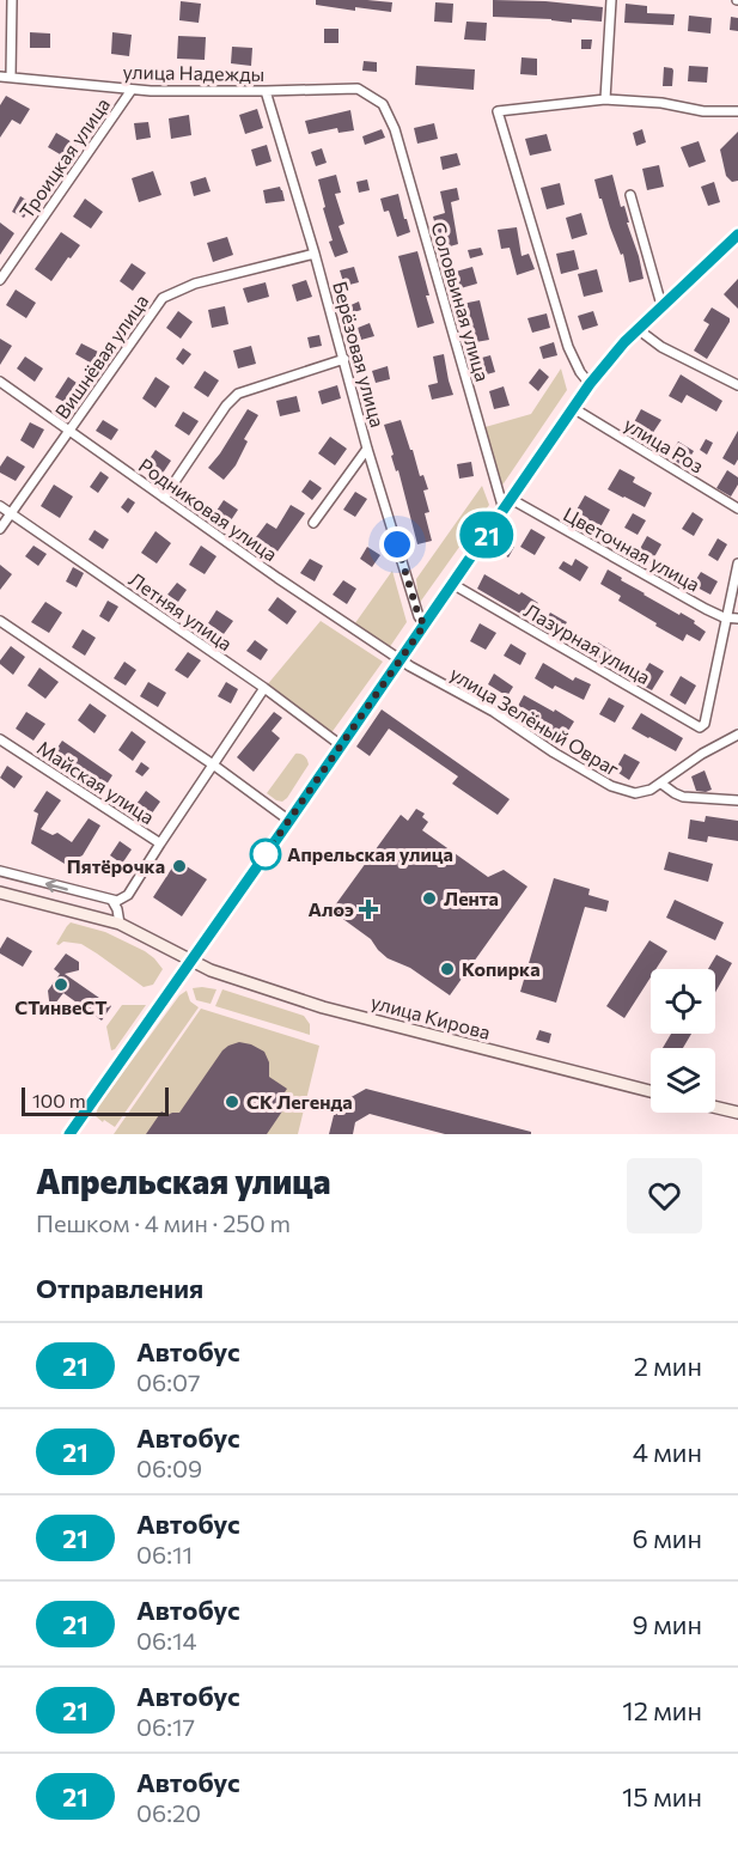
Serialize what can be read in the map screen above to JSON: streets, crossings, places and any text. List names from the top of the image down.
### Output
{
  "streets": {
    "main road": ["улица Кирова"],
    "street": [
      "улица Надежды",
      "Троицкая улица",
      "Соловьиная улица",
      "Берёзовая улица",
      "Вишнёвая улица",
      "улица Роз",
      "Родниковая улица",
      "Цветочная улица",
      "Летняя улица",
      "Лазурная улица",
      "улица Зелёный Овраг",
      "Майская улица"
    ]
  },
  "crossings": [
    ["улица Надежды", "Троицкая улица"],
    ["улица Надежды", "Соловьиная улица"],
    ["улица Надежды", "Берёзовая улица"],
    ["Соловьиная улица", "Цветочная улица"],
    ["Берёзовая улица", "Вишнёвая улица"],
    ["Вишнёвая улица", "Родниковая улица"],
    ["Вишнёвая улица", "Летняя улица"],
    ["Родниковая улица", "улица Зелёный Овраг"],
    ["Цветочная улица", "Лазурная улица"],
    ["Летняя улица", "Майская улица"]
  ],
  "places": {
    "other": [
      "Апрельская улица",
      "Пятёрочка",
      "Лента",
      "Копирка",
      "СТинвеСТ",
      "СК Легенда"
    ],
    "health": ["Алоэ"]
  },
  "lines": ["bus line 21"],
  "scale_bar": "100 m",
  "page": {
    "on_map": "21",
    "scale": "100 m",
    "heading": [
      ["Апрельская улица", "Пешком · 4 мин · 250 m"],
      "Отправления"
    ],
    "list": [
      {
        "mark": "21",
        "name": "Автобус",
        "note": "06:07",
        "value": "2 мин"
      },
      {
        "mark": "21",
        "name": "Автобус",
        "note": "06:09",
        "value": "4 мин"
      },
      {
        "mark": "21",
        "name": "Автобус",
        "note": "06:11",
        "value": "6 мин"
      },
      {
        "mark": "21",
        "name": "Автобус",
        "note": "06:14",
        "value": "9 мин"
      },
      {
        "mark": "21",
        "name": "Автобус",
        "note": "06:17",
        "value": "12 мин"
      },
      {
        "mark": "21",
        "name": "Автобус",
        "note": "06:20",
        "value": "15 мин"
      }
    ]
  }
}
